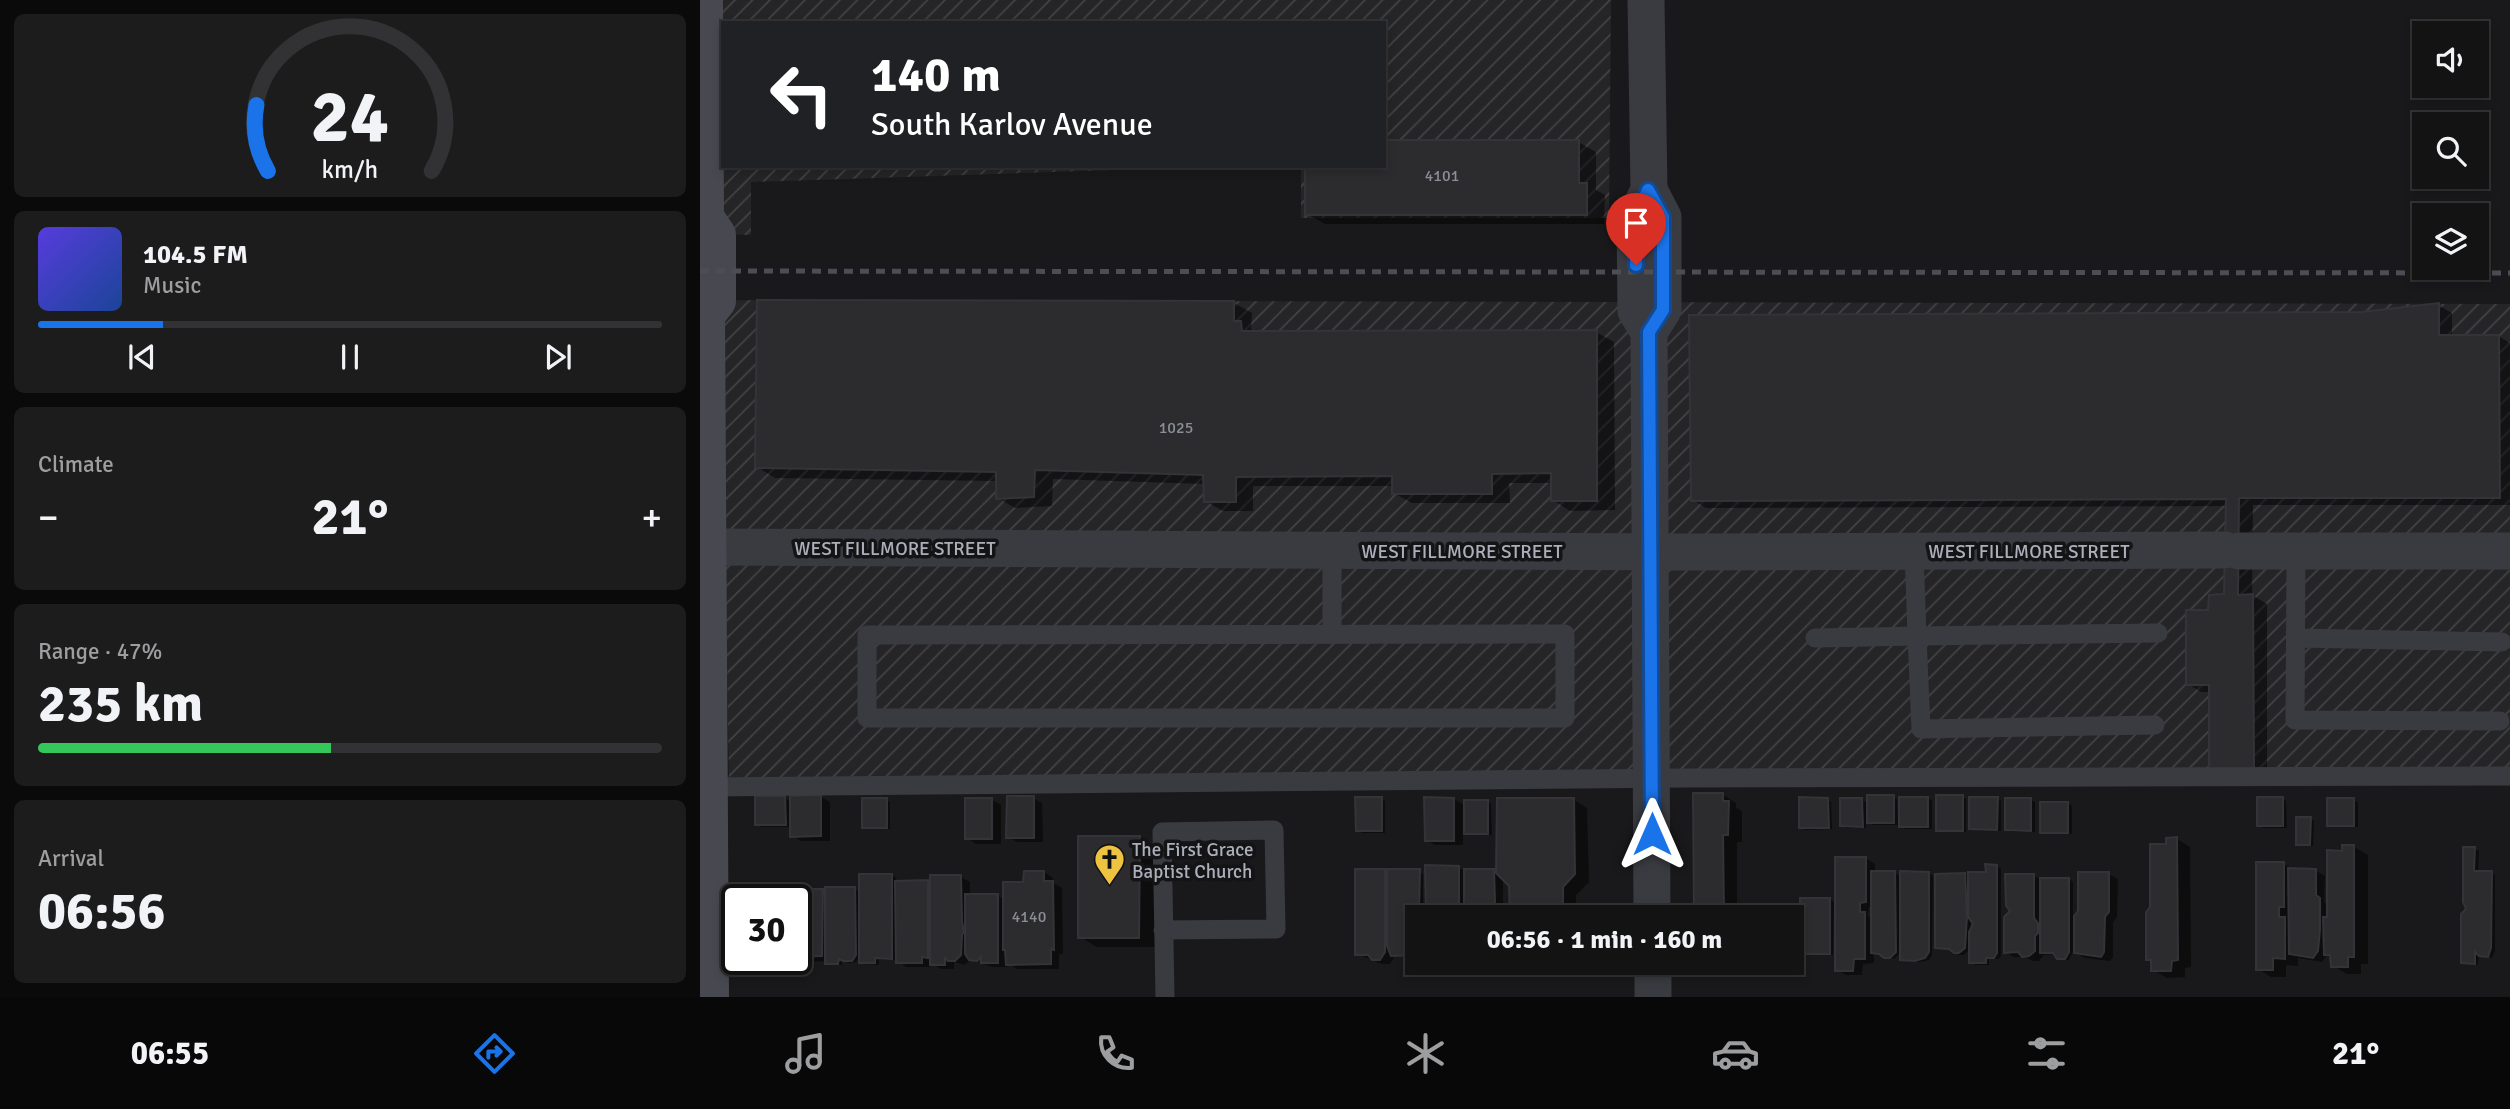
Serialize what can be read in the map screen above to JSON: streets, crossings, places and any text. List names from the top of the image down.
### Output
{
  "streets": {
    "street": ["WEST FILLMORE STREET"]
  },
  "places": {
    "church": ["The First Grace Baptist Church"]
  },
  "house_numbers": ["4101", "1025", "4140"],
  "page": {
    "turn": ["140 m", "South Karlov Avenue"],
    "song": ["104.5 FM", "Music"],
    "tile": [
      "Climate",
      ["Range · 47%", "235 km"],
      ["Arrival", "06:56"]
    ],
    "heat": ["−", "21°", "+"],
    "limit": "30",
    "trip": "06:56 · 1 min · 160 m",
    "tabs": ["06:55", "21°"],
    "gauge": ["24", "km/h"]
  }
}
